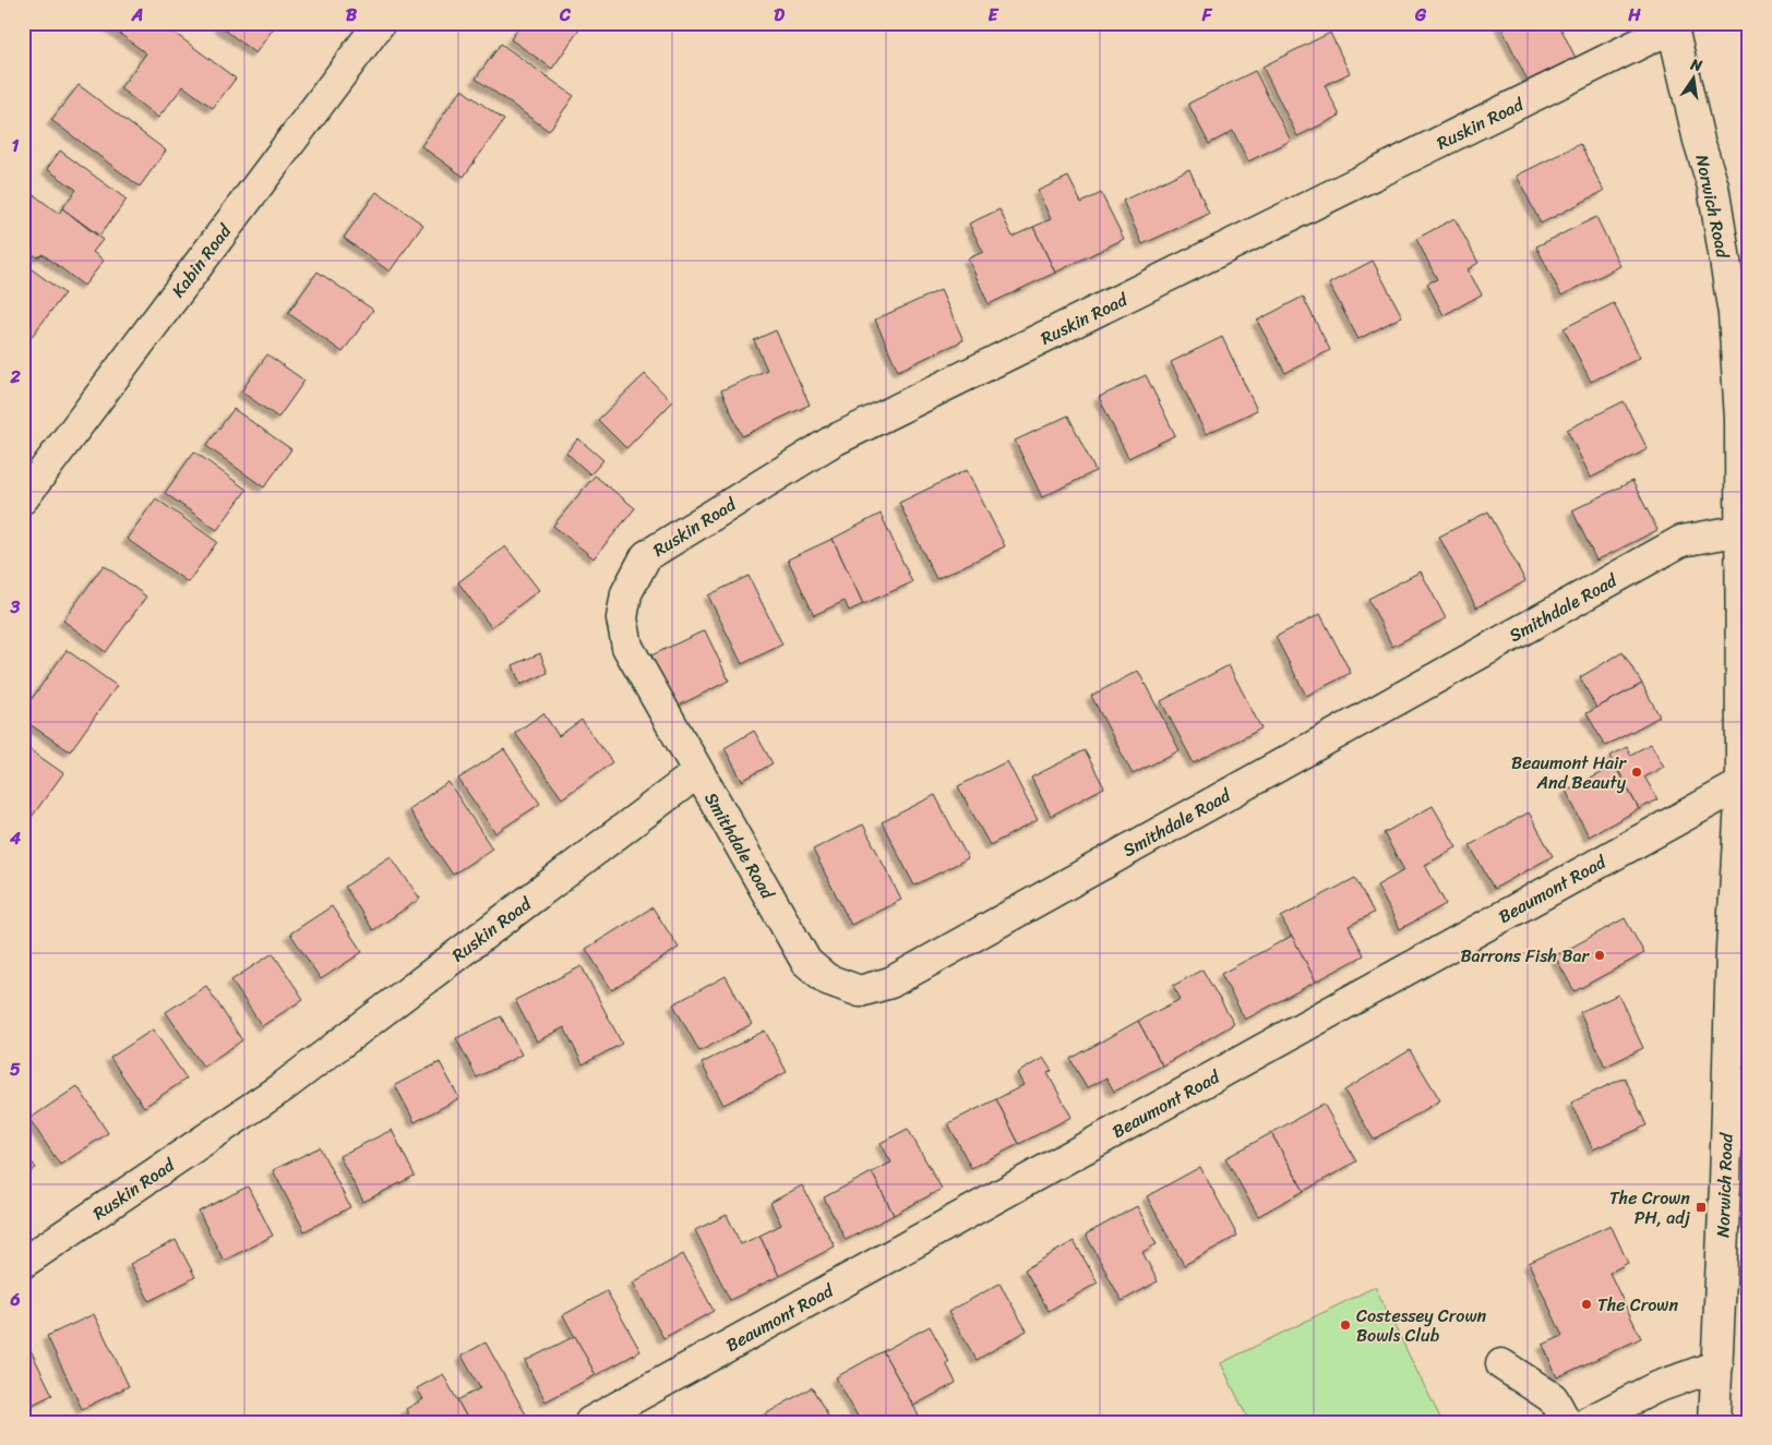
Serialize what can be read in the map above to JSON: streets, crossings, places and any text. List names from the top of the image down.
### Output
{
  "streets": {
    "street": [
      "Ruskin Road",
      "Norwich Road",
      "Kabin Road",
      "Smithdale Road",
      "Beaumont Road"
    ]
  },
  "crossings": [
    ["Ruskin Road", "Norwich Road"],
    ["Ruskin Road", "Smithdale Road"],
    ["Norwich Road", "Smithdale Road"],
    ["Norwich Road", "Beaumont Road"]
  ],
  "places": {
    "other": [
      "Beaumont Hair And Beauty",
      "Barrons Fish Bar",
      "The Crown",
      "Costessey Crown Bowls Club"
    ],
    "transit": ["The Crown PH, adj"]
  },
  "north": "top",
  "grid": {
    "columns": [
      "A",
      "B",
      "C",
      "D",
      "E",
      "F",
      "G",
      "H"
    ],
    "rows": [
      "1",
      "2",
      "3",
      "4",
      "5",
      "6"
    ]
  }
}
